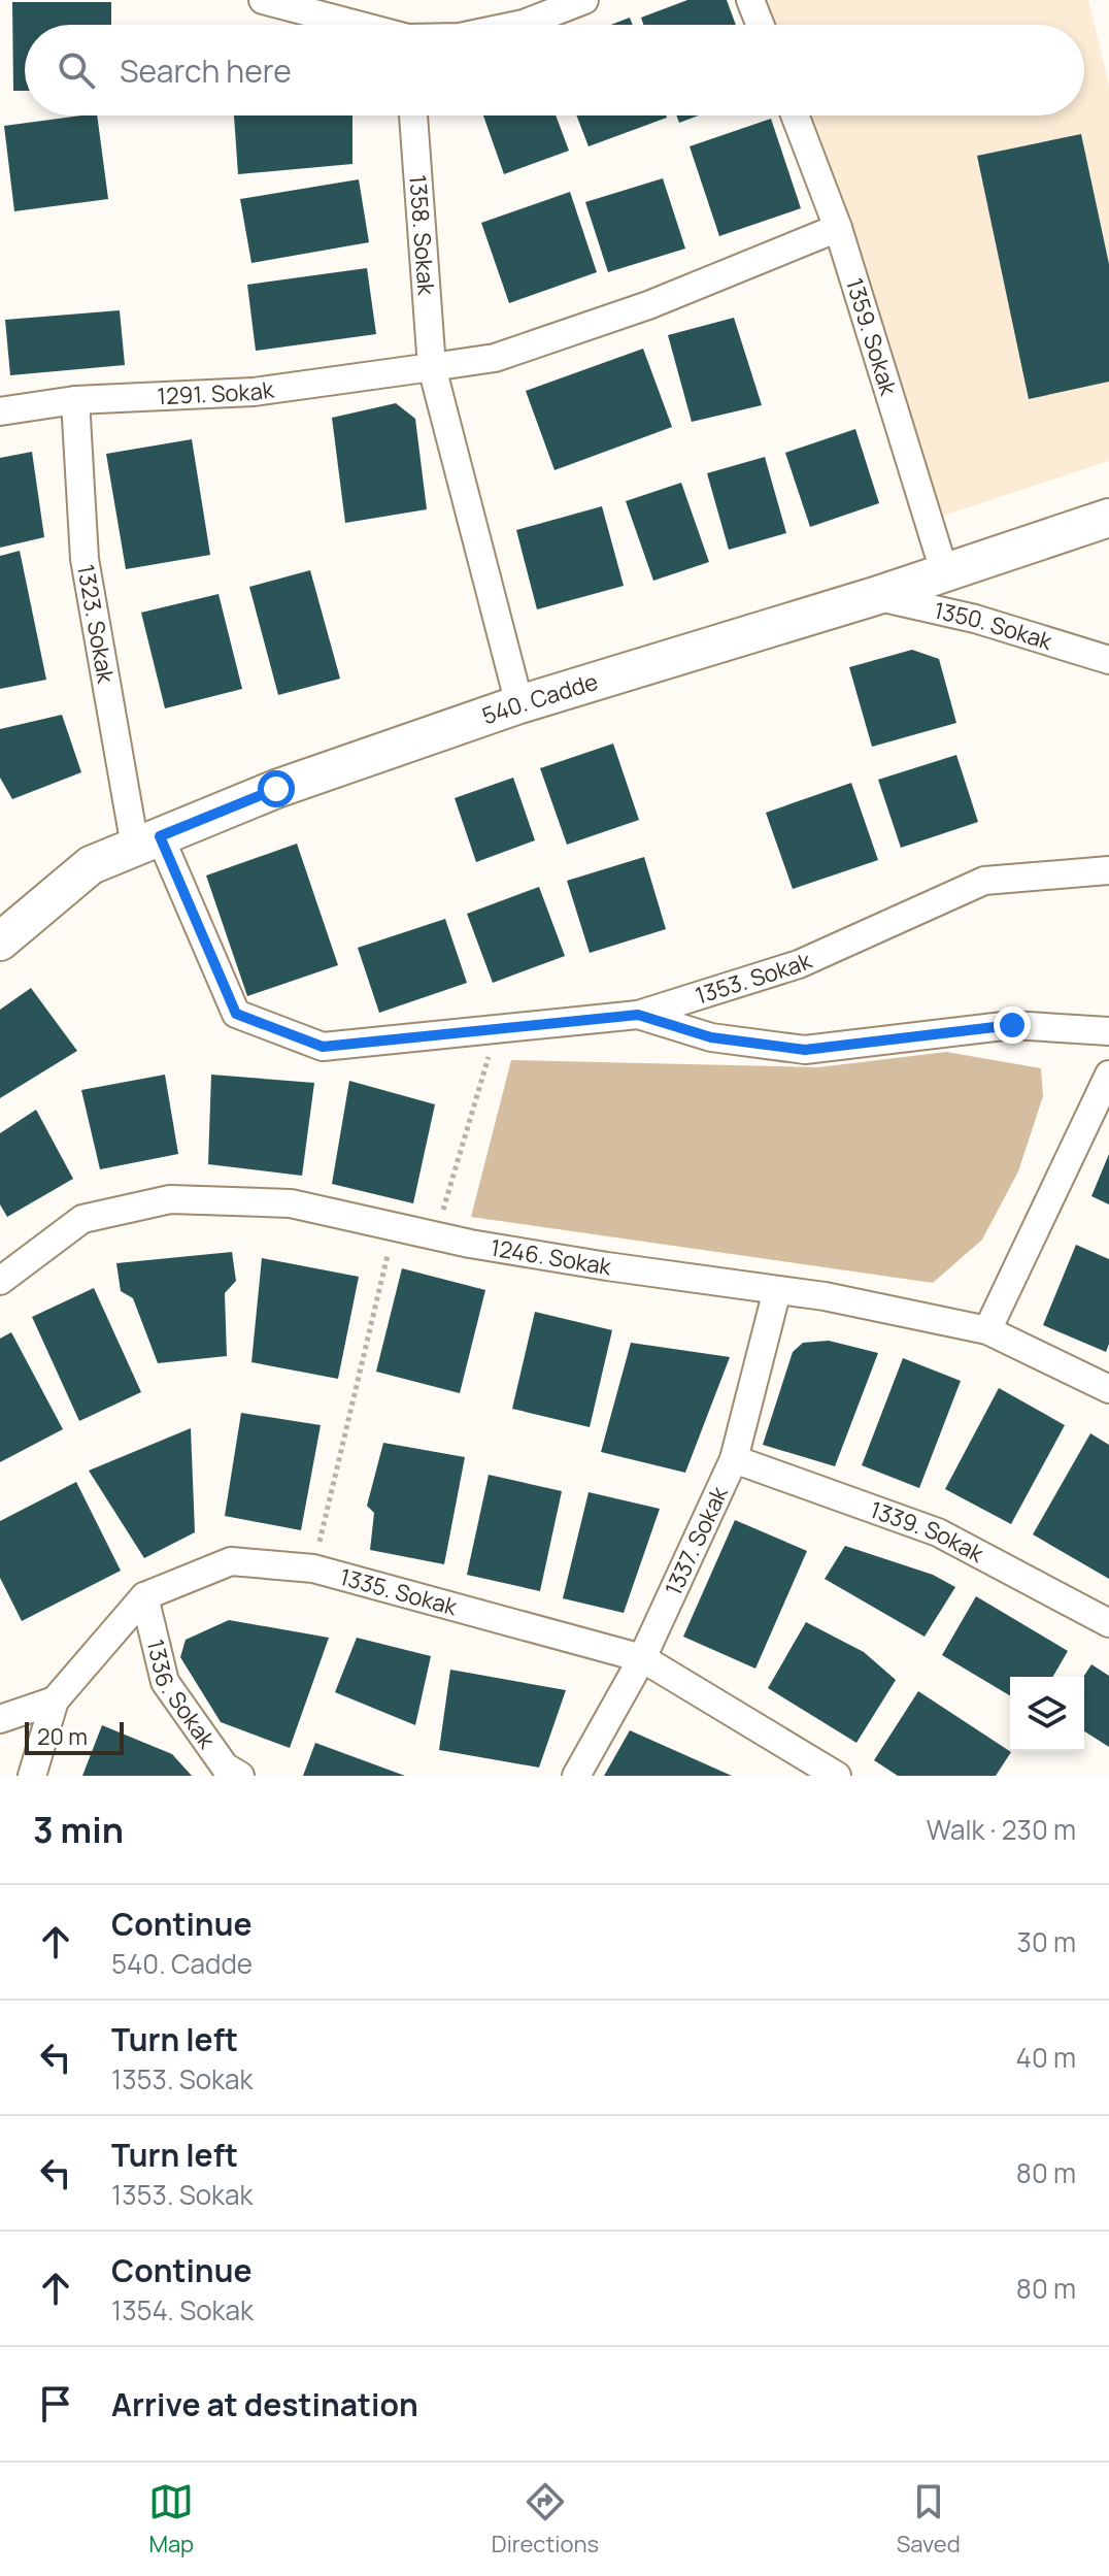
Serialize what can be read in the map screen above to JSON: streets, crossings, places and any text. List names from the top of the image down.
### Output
{
  "streets": {
    "street": [
      "1358. Sokak",
      "1359. Sokak",
      "1291. Sokak",
      "1323. Sokak",
      "1350. Sokak",
      "540. Cadde",
      "1353. Sokak",
      "1246. Sokak",
      "1339. Sokak",
      "1337. Sokak",
      "1335. Sokak",
      "1336. Sokak"
    ]
  },
  "crossings": [
    ["1358. Sokak", "1291. Sokak"],
    ["1359. Sokak", "1291. Sokak"],
    ["1359. Sokak", "540. Cadde"],
    ["1291. Sokak", "1323. Sokak"],
    ["1323. Sokak", "540. Cadde"],
    ["1323. Sokak", "1353. Sokak"],
    ["1350. Sokak", "540. Cadde"],
    ["540. Cadde", "1353. Sokak"],
    ["1246. Sokak", "1337. Sokak"],
    ["1339. Sokak", "1337. Sokak"],
    ["1337. Sokak", "1335. Sokak"],
    ["1335. Sokak", "1336. Sokak"]
  ],
  "scale_bar": "20 m",
  "page": {
    "search": "Search here",
    "scale": "20 m",
    "heading": ["3 min", "Walk · 230 m"],
    "list": [
      ["Continue", "540. Cadde", "30 m"],
      ["Turn left", "1353. Sokak", "40 m"],
      ["Turn left", "1353. Sokak", "80 m"],
      ["Continue", "1354. Sokak", "80 m"],
      "Arrive at destination"
    ],
    "nav": ["Map", "Directions", "Saved"]
  }
}
